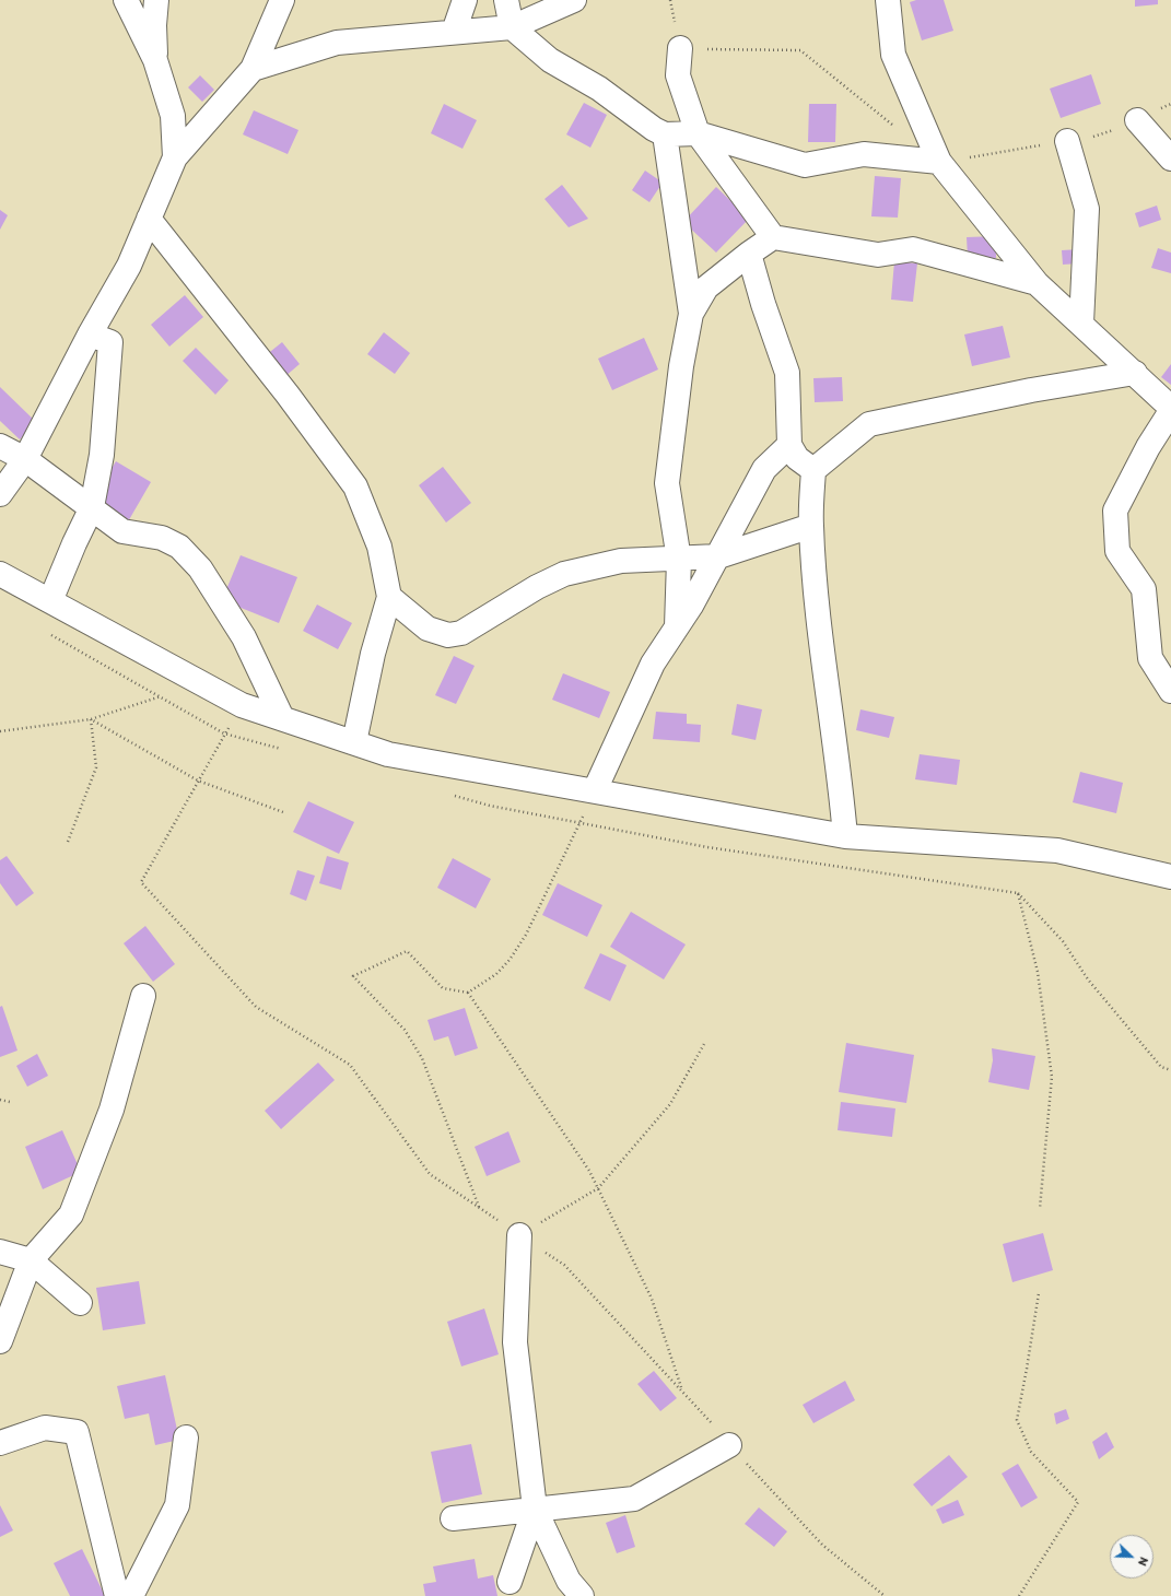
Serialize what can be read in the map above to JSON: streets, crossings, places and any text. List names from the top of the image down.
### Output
{
  "north": "bottom right"
}
